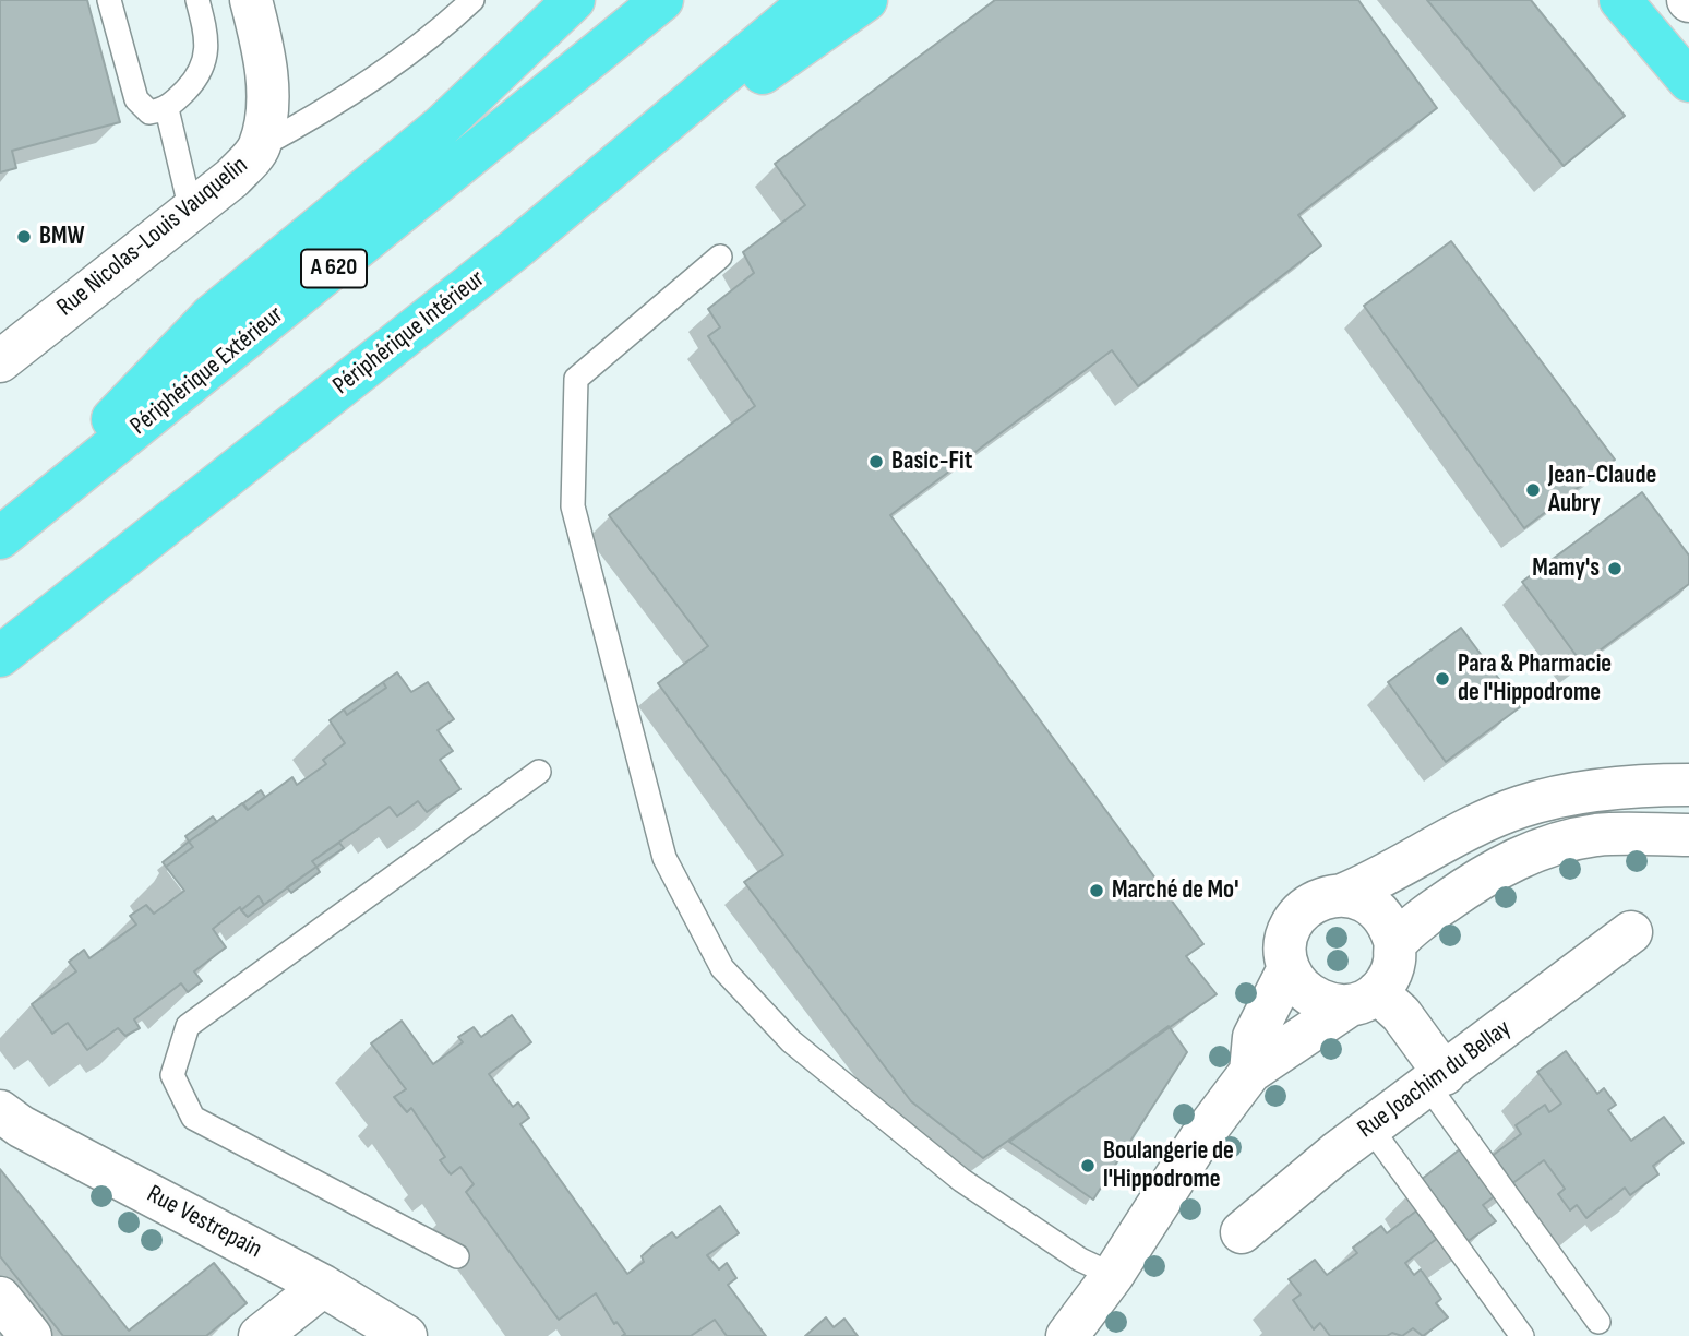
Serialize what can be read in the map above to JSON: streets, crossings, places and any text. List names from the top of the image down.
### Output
{
  "streets": {
    "highway": ["A 620", "Périphérique Intérieur", "Périphérique Extérieur"],
    "street": ["Rue Nicolas-Louis Vauquelin", "Rue Joachim du Bellay", "Rue Vestrepain"]
  },
  "places": [
    "BMW",
    "Basic-Fit",
    "Jean-Claude Aubry",
    "Mamy's",
    "Para & Pharmacie de l'Hippodrome",
    "Marché de Mo'",
    "Boulangerie de l'Hippodrome"
  ]
}
